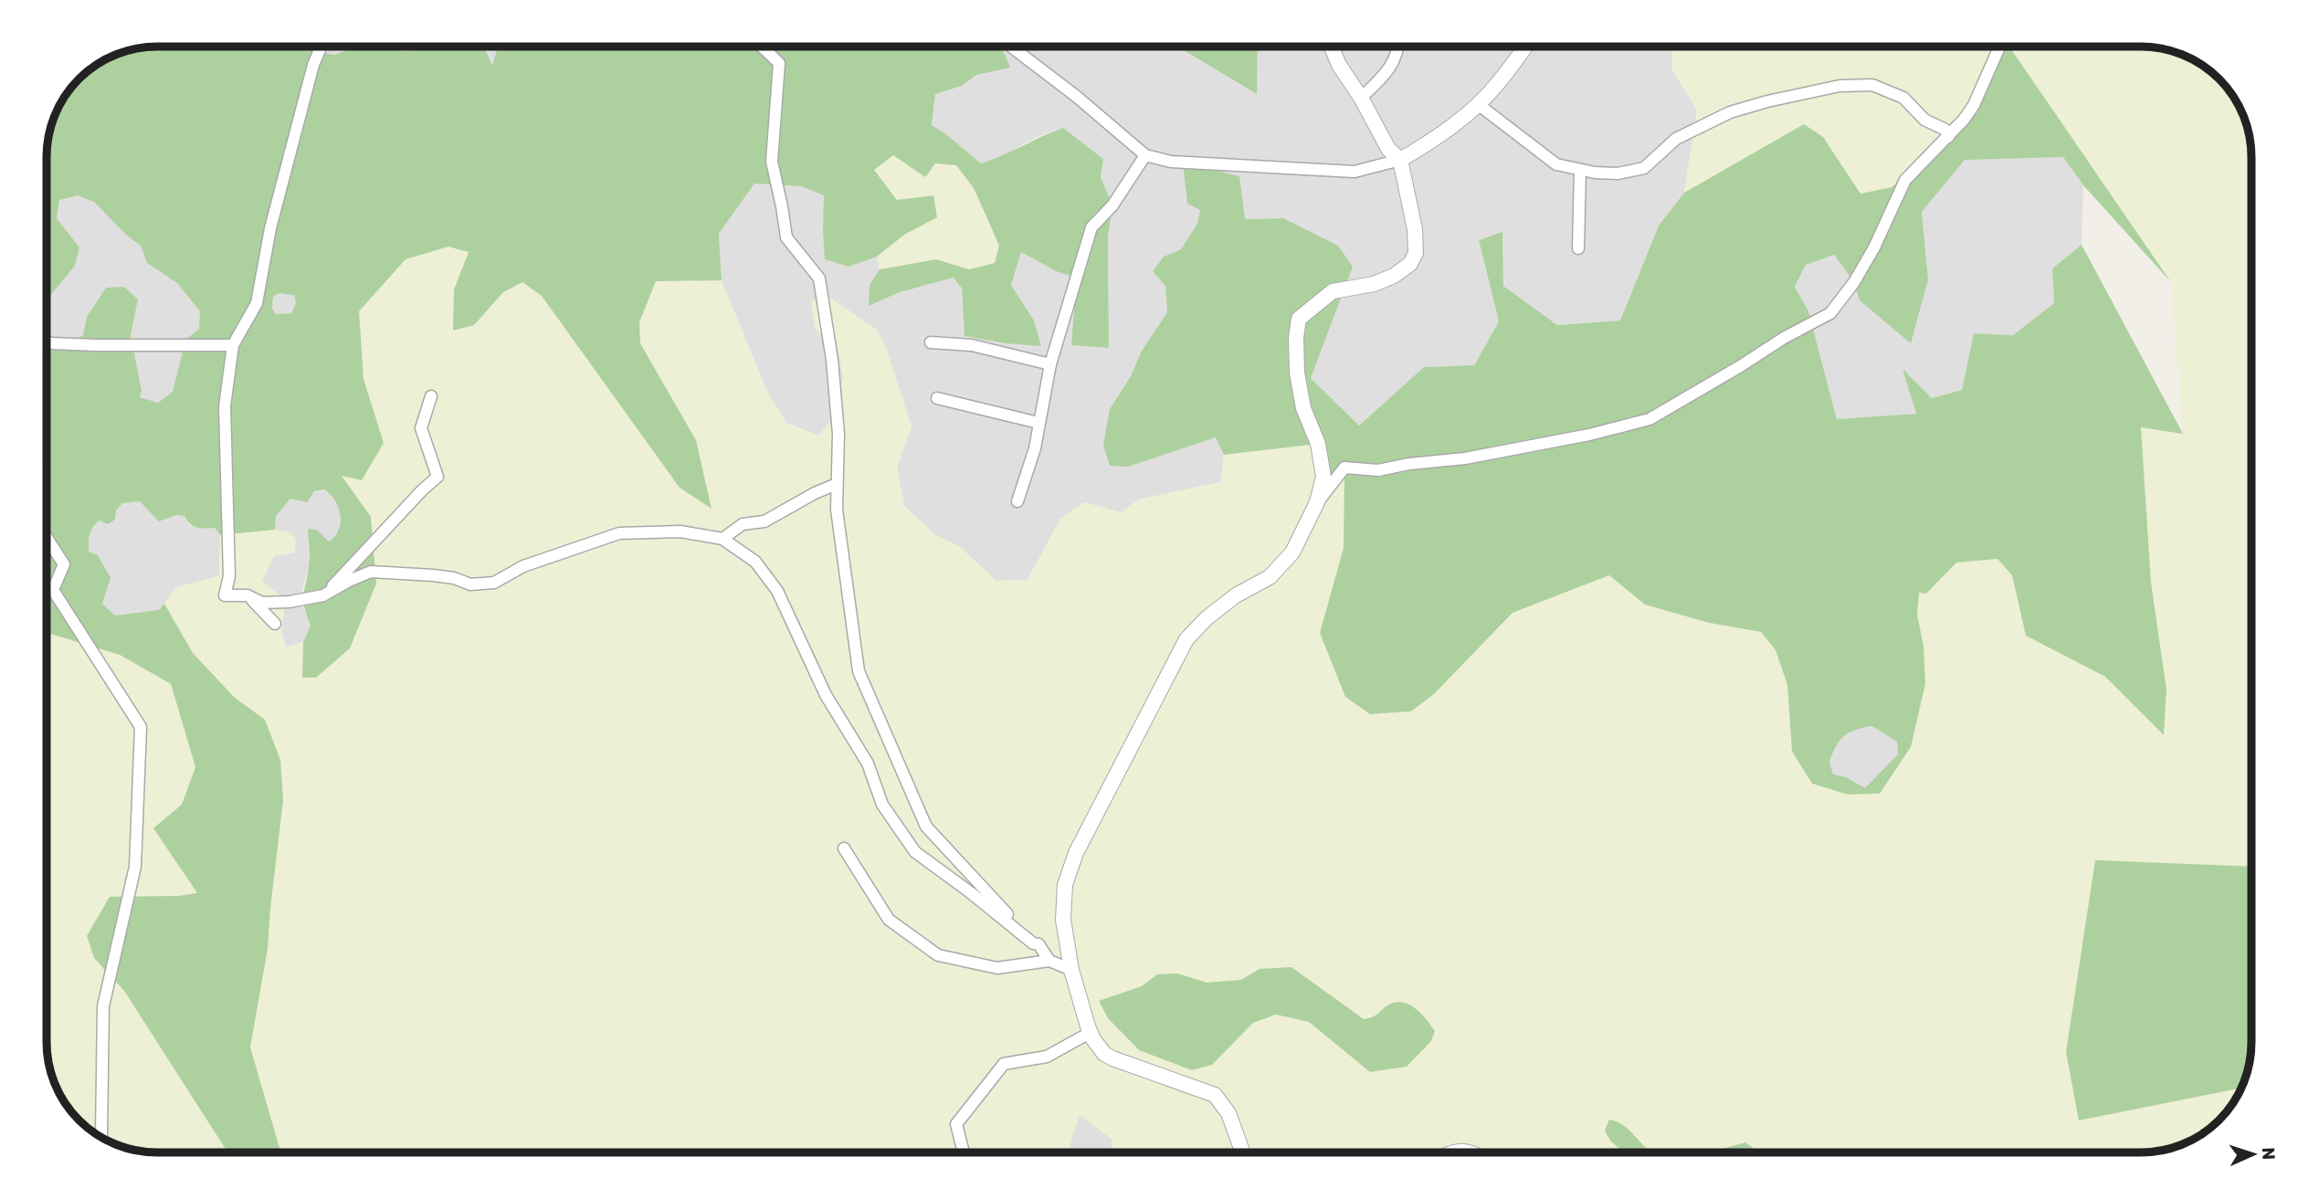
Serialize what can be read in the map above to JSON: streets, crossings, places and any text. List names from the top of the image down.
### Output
{
  "north": "right"
}
